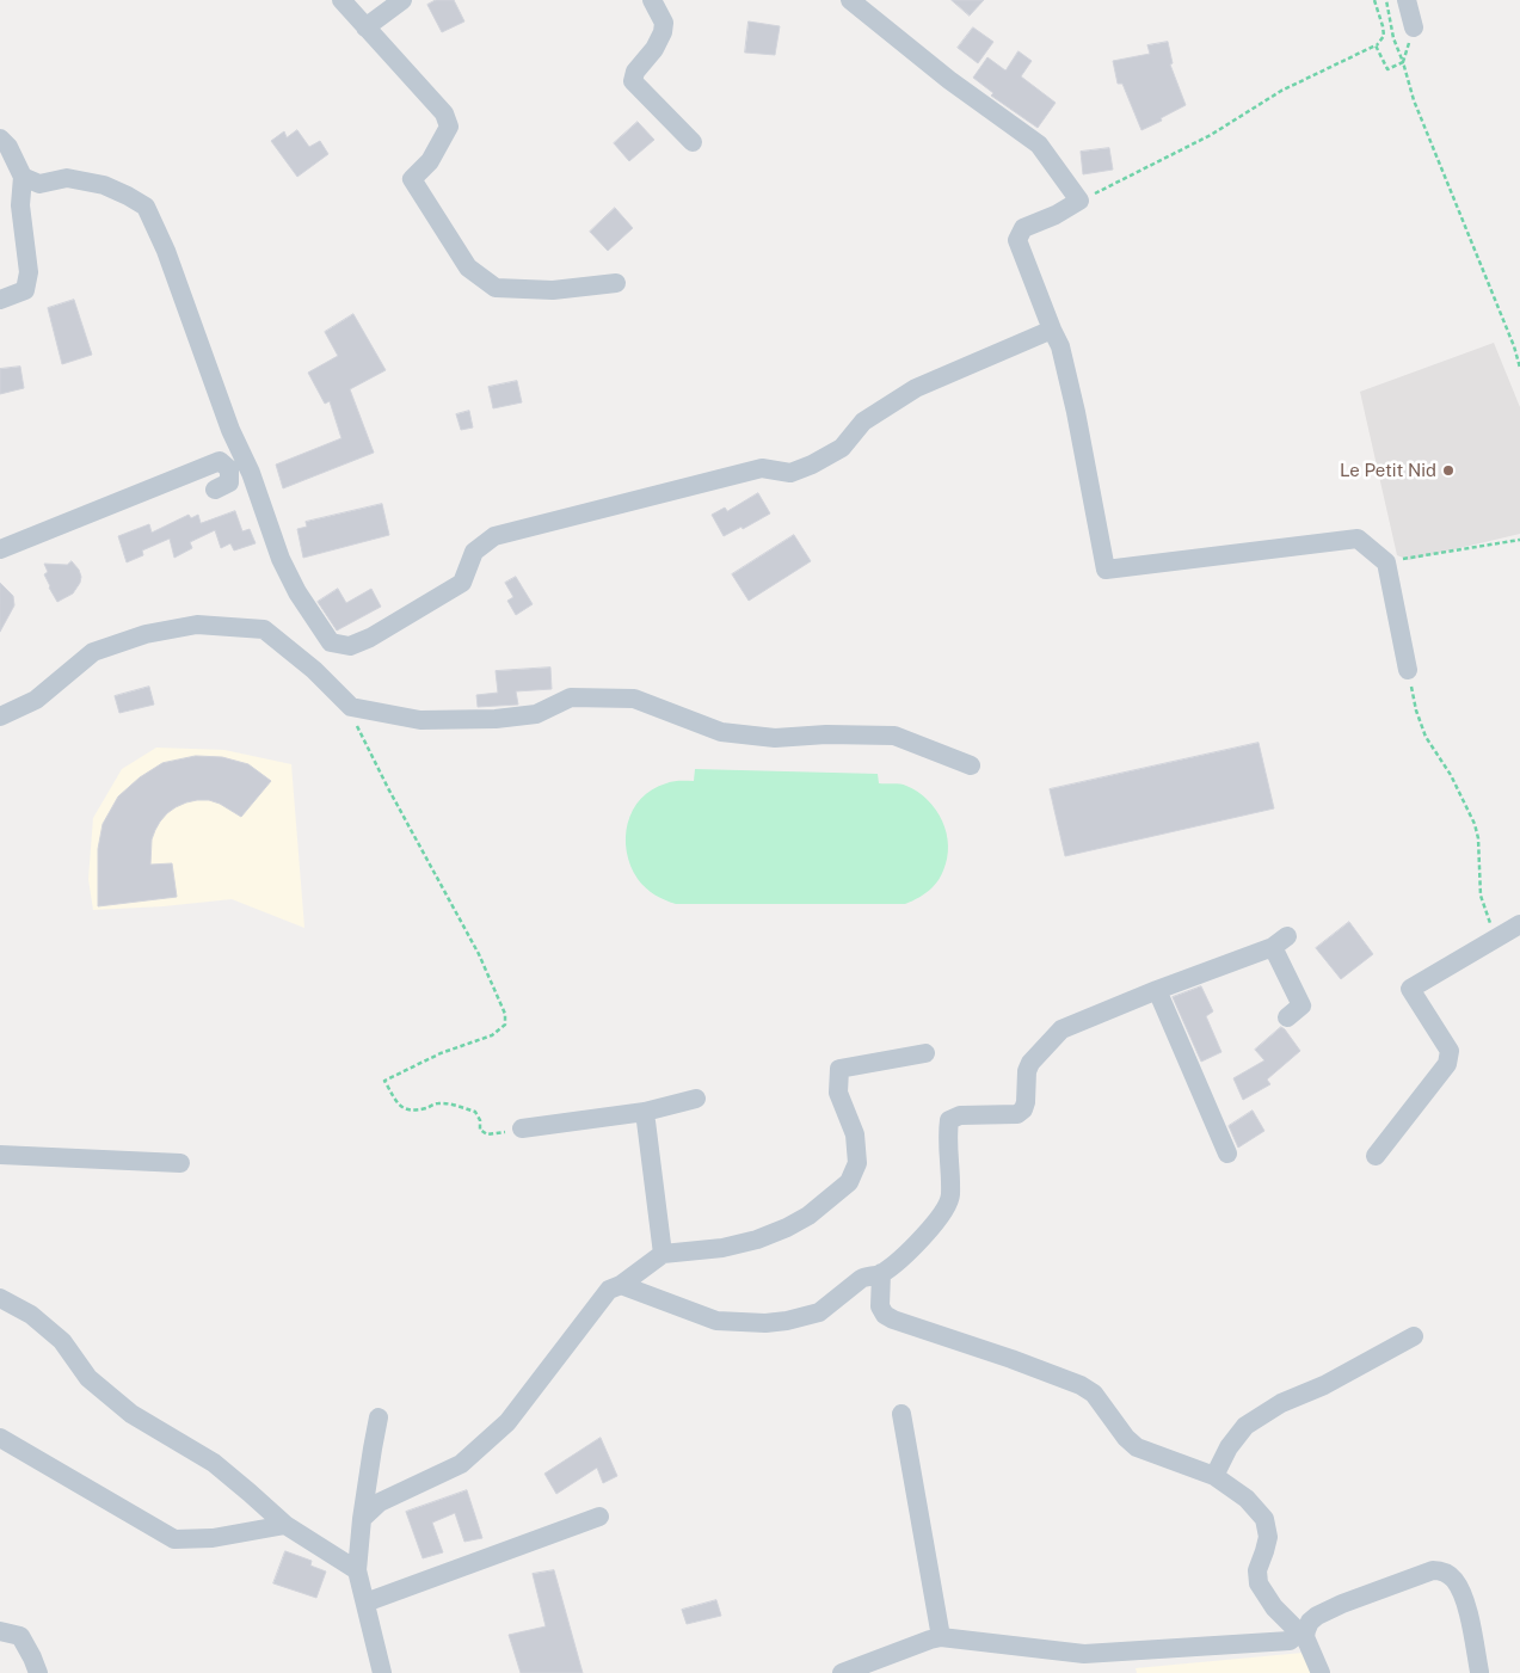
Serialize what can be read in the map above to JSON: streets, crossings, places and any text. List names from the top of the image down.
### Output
{
  "places": ["Le Petit Nid"]
}
